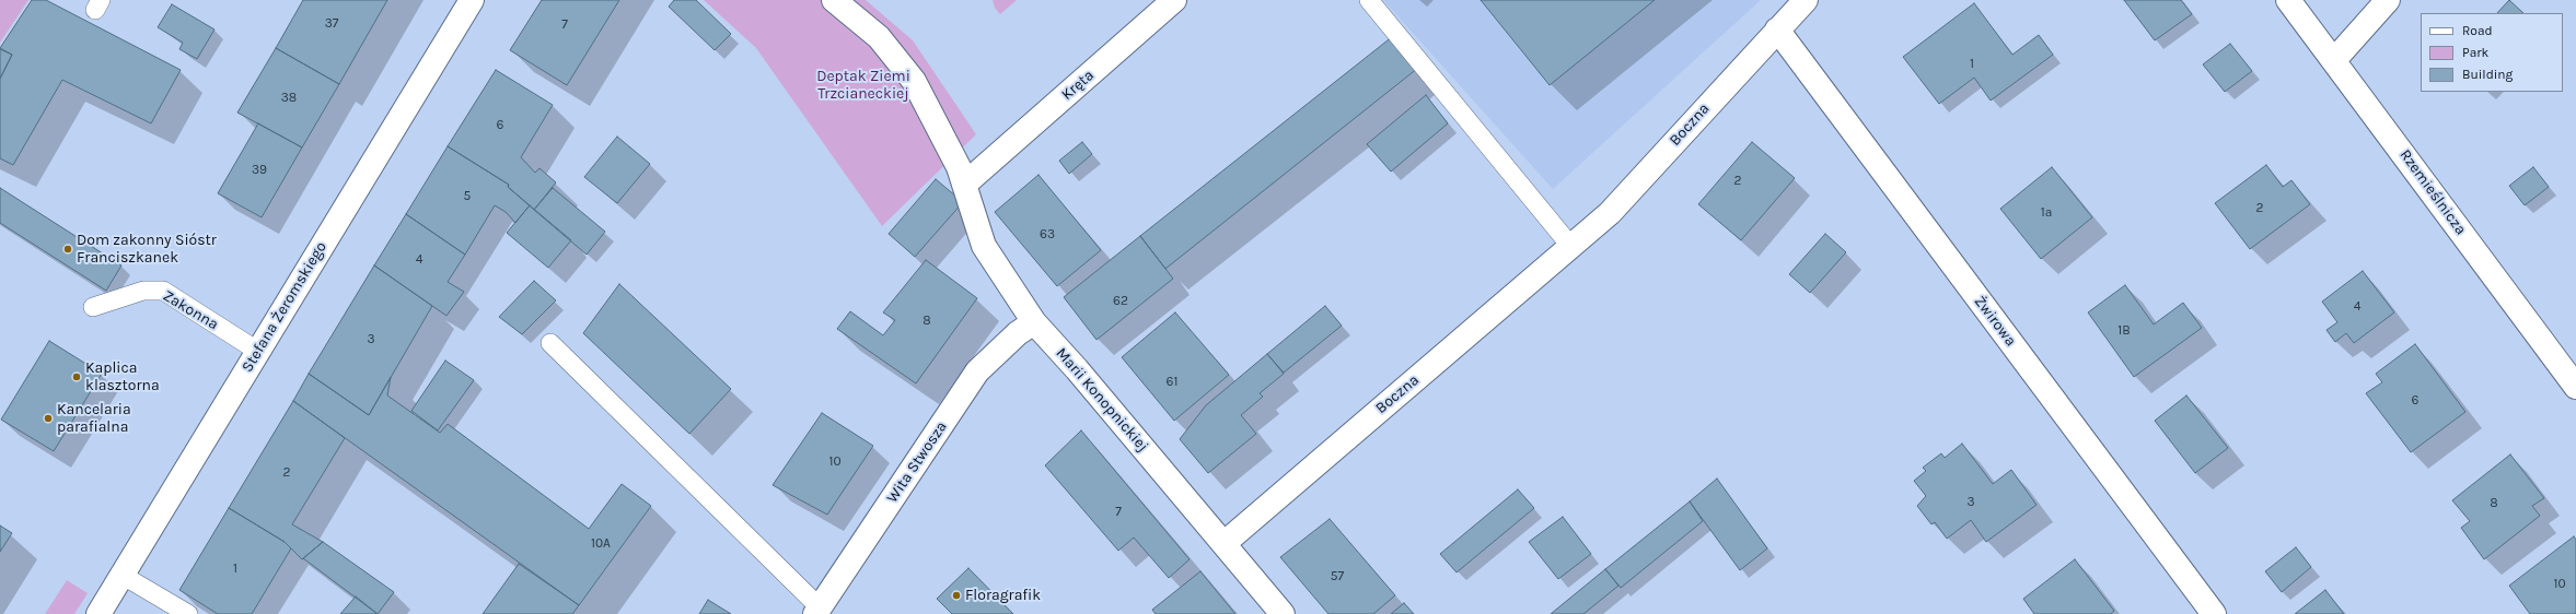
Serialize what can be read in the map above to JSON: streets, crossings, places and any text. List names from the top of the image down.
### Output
{
  "streets": {
    "street": [
      "Kręta",
      "Boczna",
      "Rzemieślnicza",
      "Stefana Żeromskiego",
      "Żwirowa",
      "Marii Konopnickiej",
      "Wita Stwosza"
    ],
    "lane": ["Zakonna"]
  },
  "crossings": [
    ["Kręta", "Marii Konopnickiej"],
    ["Boczna", "Żwirowa"],
    ["Boczna", "Marii Konopnickiej"],
    ["Stefana Żeromskiego", "Zakonna"],
    ["Marii Konopnickiej", "Wita Stwosza"]
  ],
  "parks": ["Deptak Ziemi Trzcianeckiej"],
  "places": [
    "Dom zakonny Sióstr Franciszkanek",
    "Kaplica klasztorna",
    "Kancelaria parafialna",
    "Floragrafik"
  ],
  "house_numbers": [
    "37",
    "7",
    "1",
    "38",
    "6",
    "39",
    "2",
    "5",
    "2",
    "1a",
    "63",
    "4",
    "62",
    "4",
    "8",
    "1B",
    "3",
    "61",
    "6",
    "10",
    "2",
    "3",
    "8",
    "7",
    "10A",
    "1",
    "57",
    "10"
  ],
  "legend": ["Road", "Park", "Building"]
}
